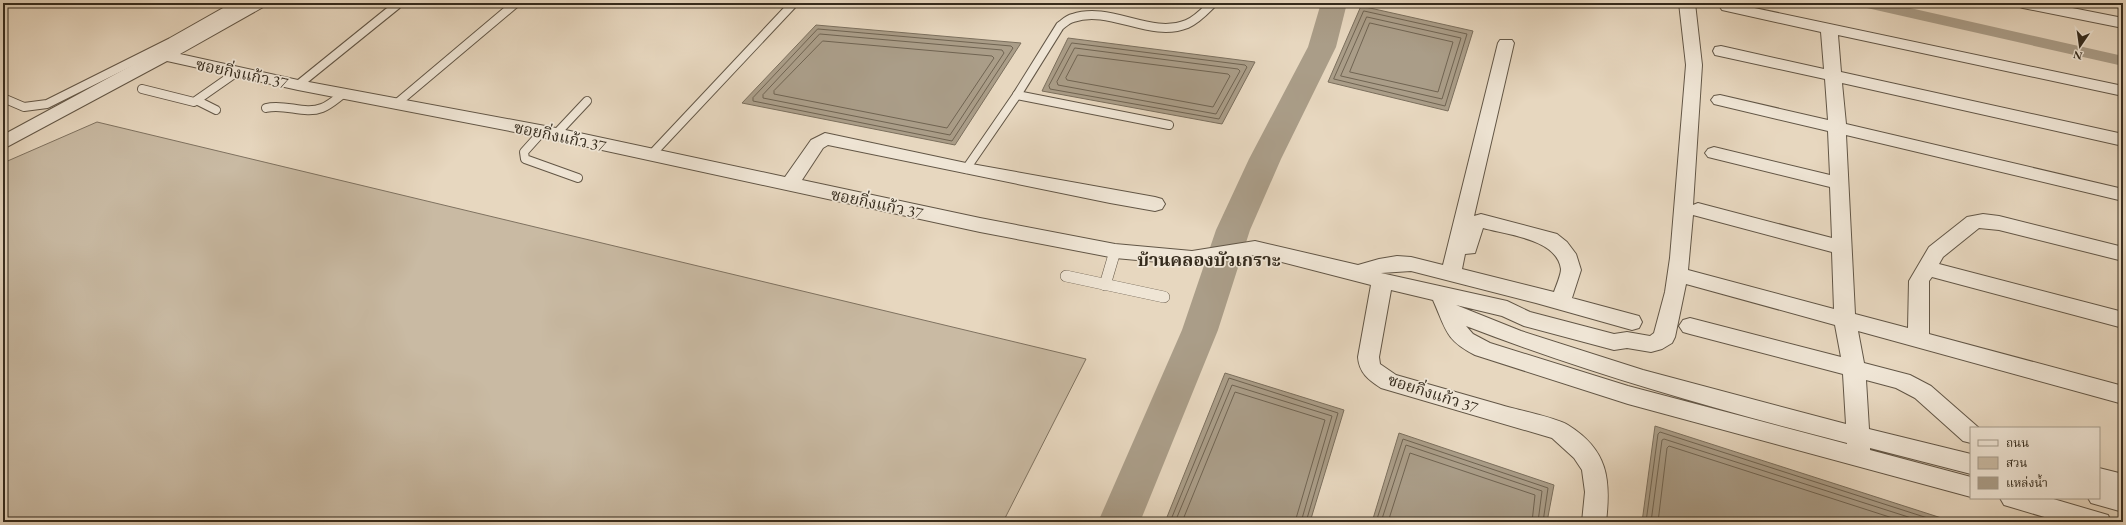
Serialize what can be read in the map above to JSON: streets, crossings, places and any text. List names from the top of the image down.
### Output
{
  "streets": {
    "street": ["ซอยกิ่งแก้ว 37"]
  },
  "districts": ["บ้านคลองบัวเกราะ"],
  "legend": ["ถนน", "สวน", "แหล่งน้ำ"],
  "north": "bottom"
}
